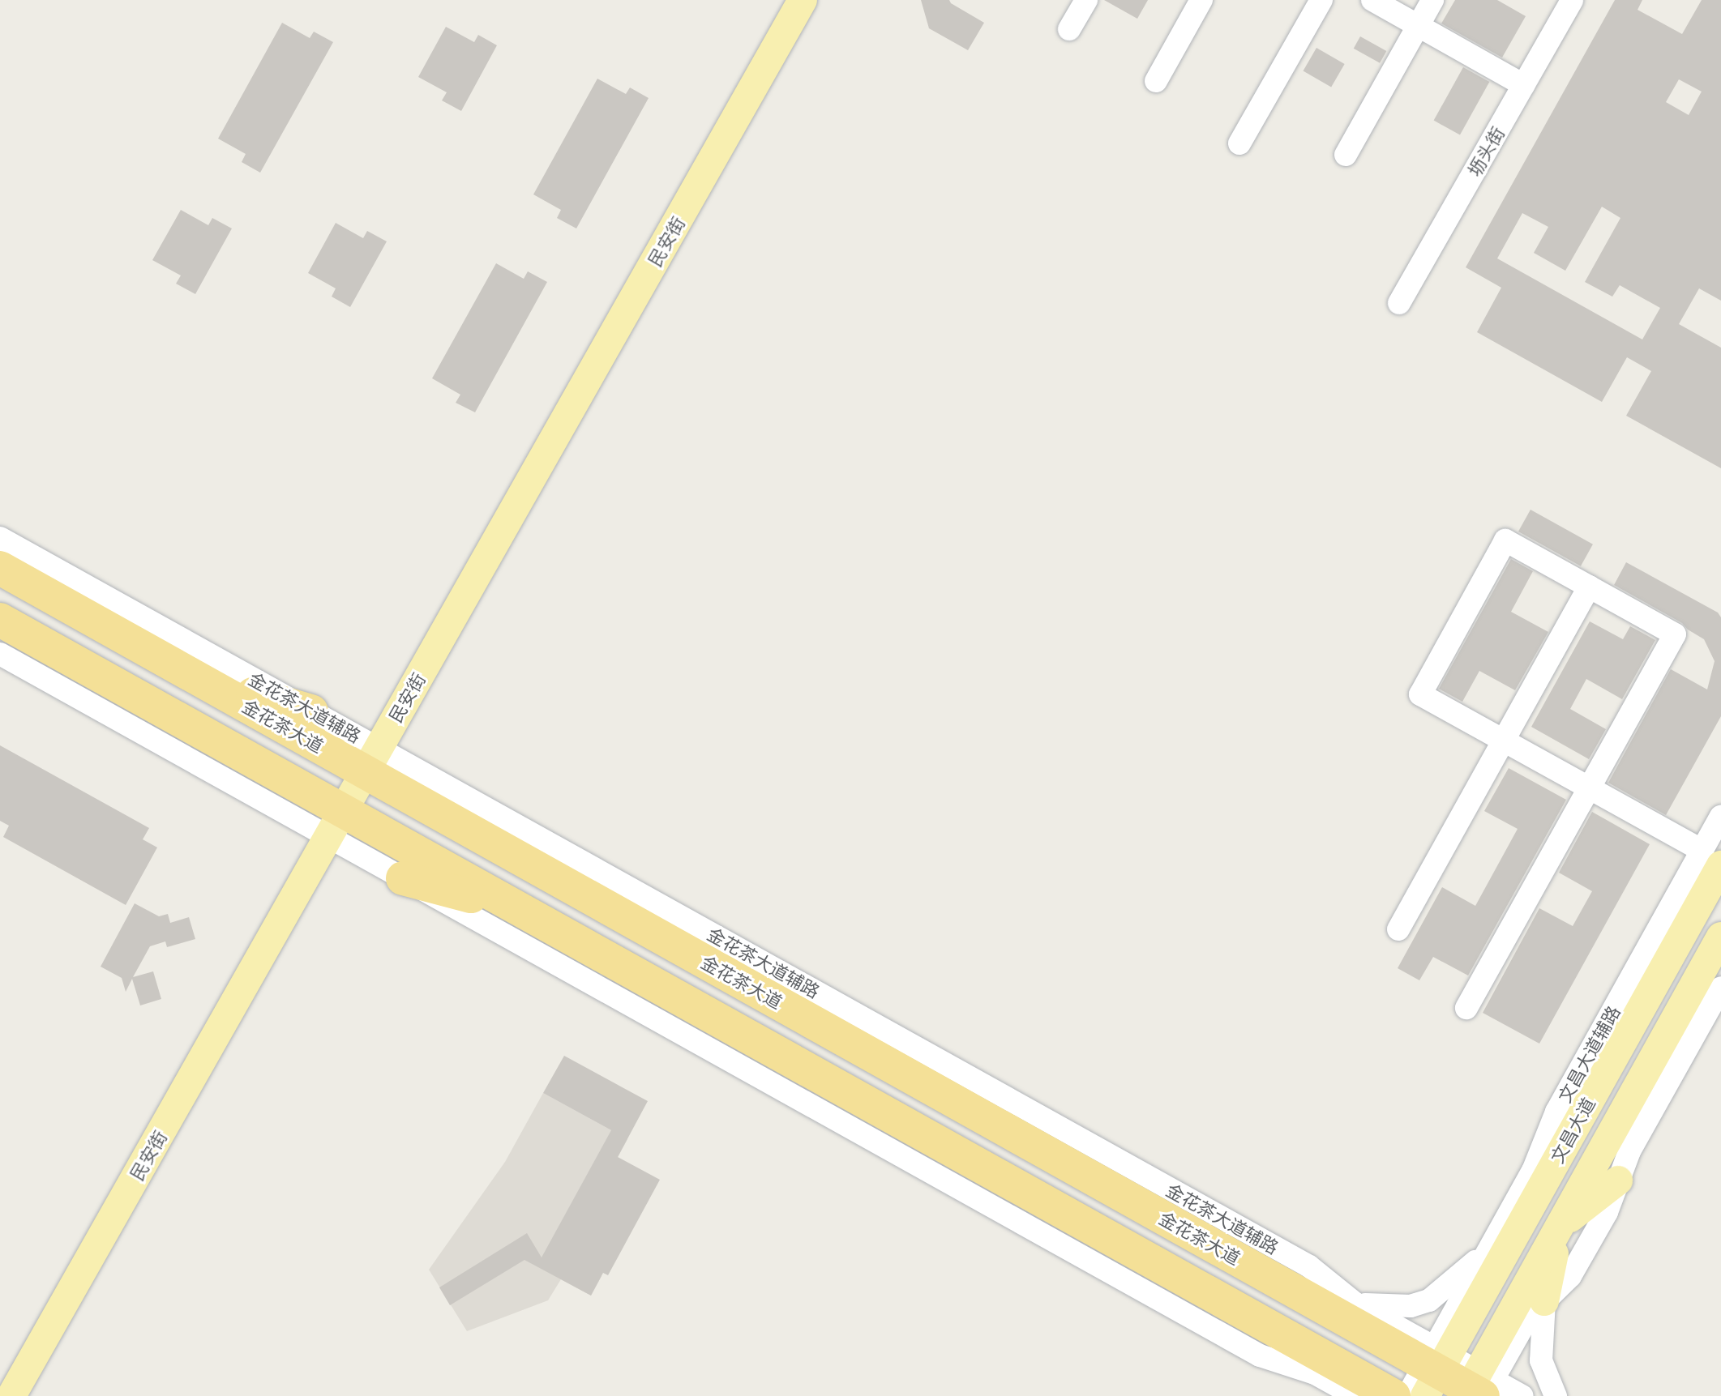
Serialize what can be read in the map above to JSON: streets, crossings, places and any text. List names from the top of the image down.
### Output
{
  "streets": {
    "highway": ["金花茶大道"],
    "main road": ["民安街", "文昌大道"],
    "street": ["坜头街", "金花茶大道辅路", "文昌大道辅路"]
  },
  "crossings": [
    ["民安街", "金花茶大道辅路"],
    ["民安街", "金花茶大道"],
    ["金花茶大道辅路", "金花茶大道"],
    ["金花茶大道辅路", "文昌大道辅路"],
    ["金花茶大道辅路", "文昌大道"],
    ["金花茶大道", "文昌大道辅路"],
    ["金花茶大道", "文昌大道"],
    ["文昌大道辅路", "文昌大道"]
  ]
}
